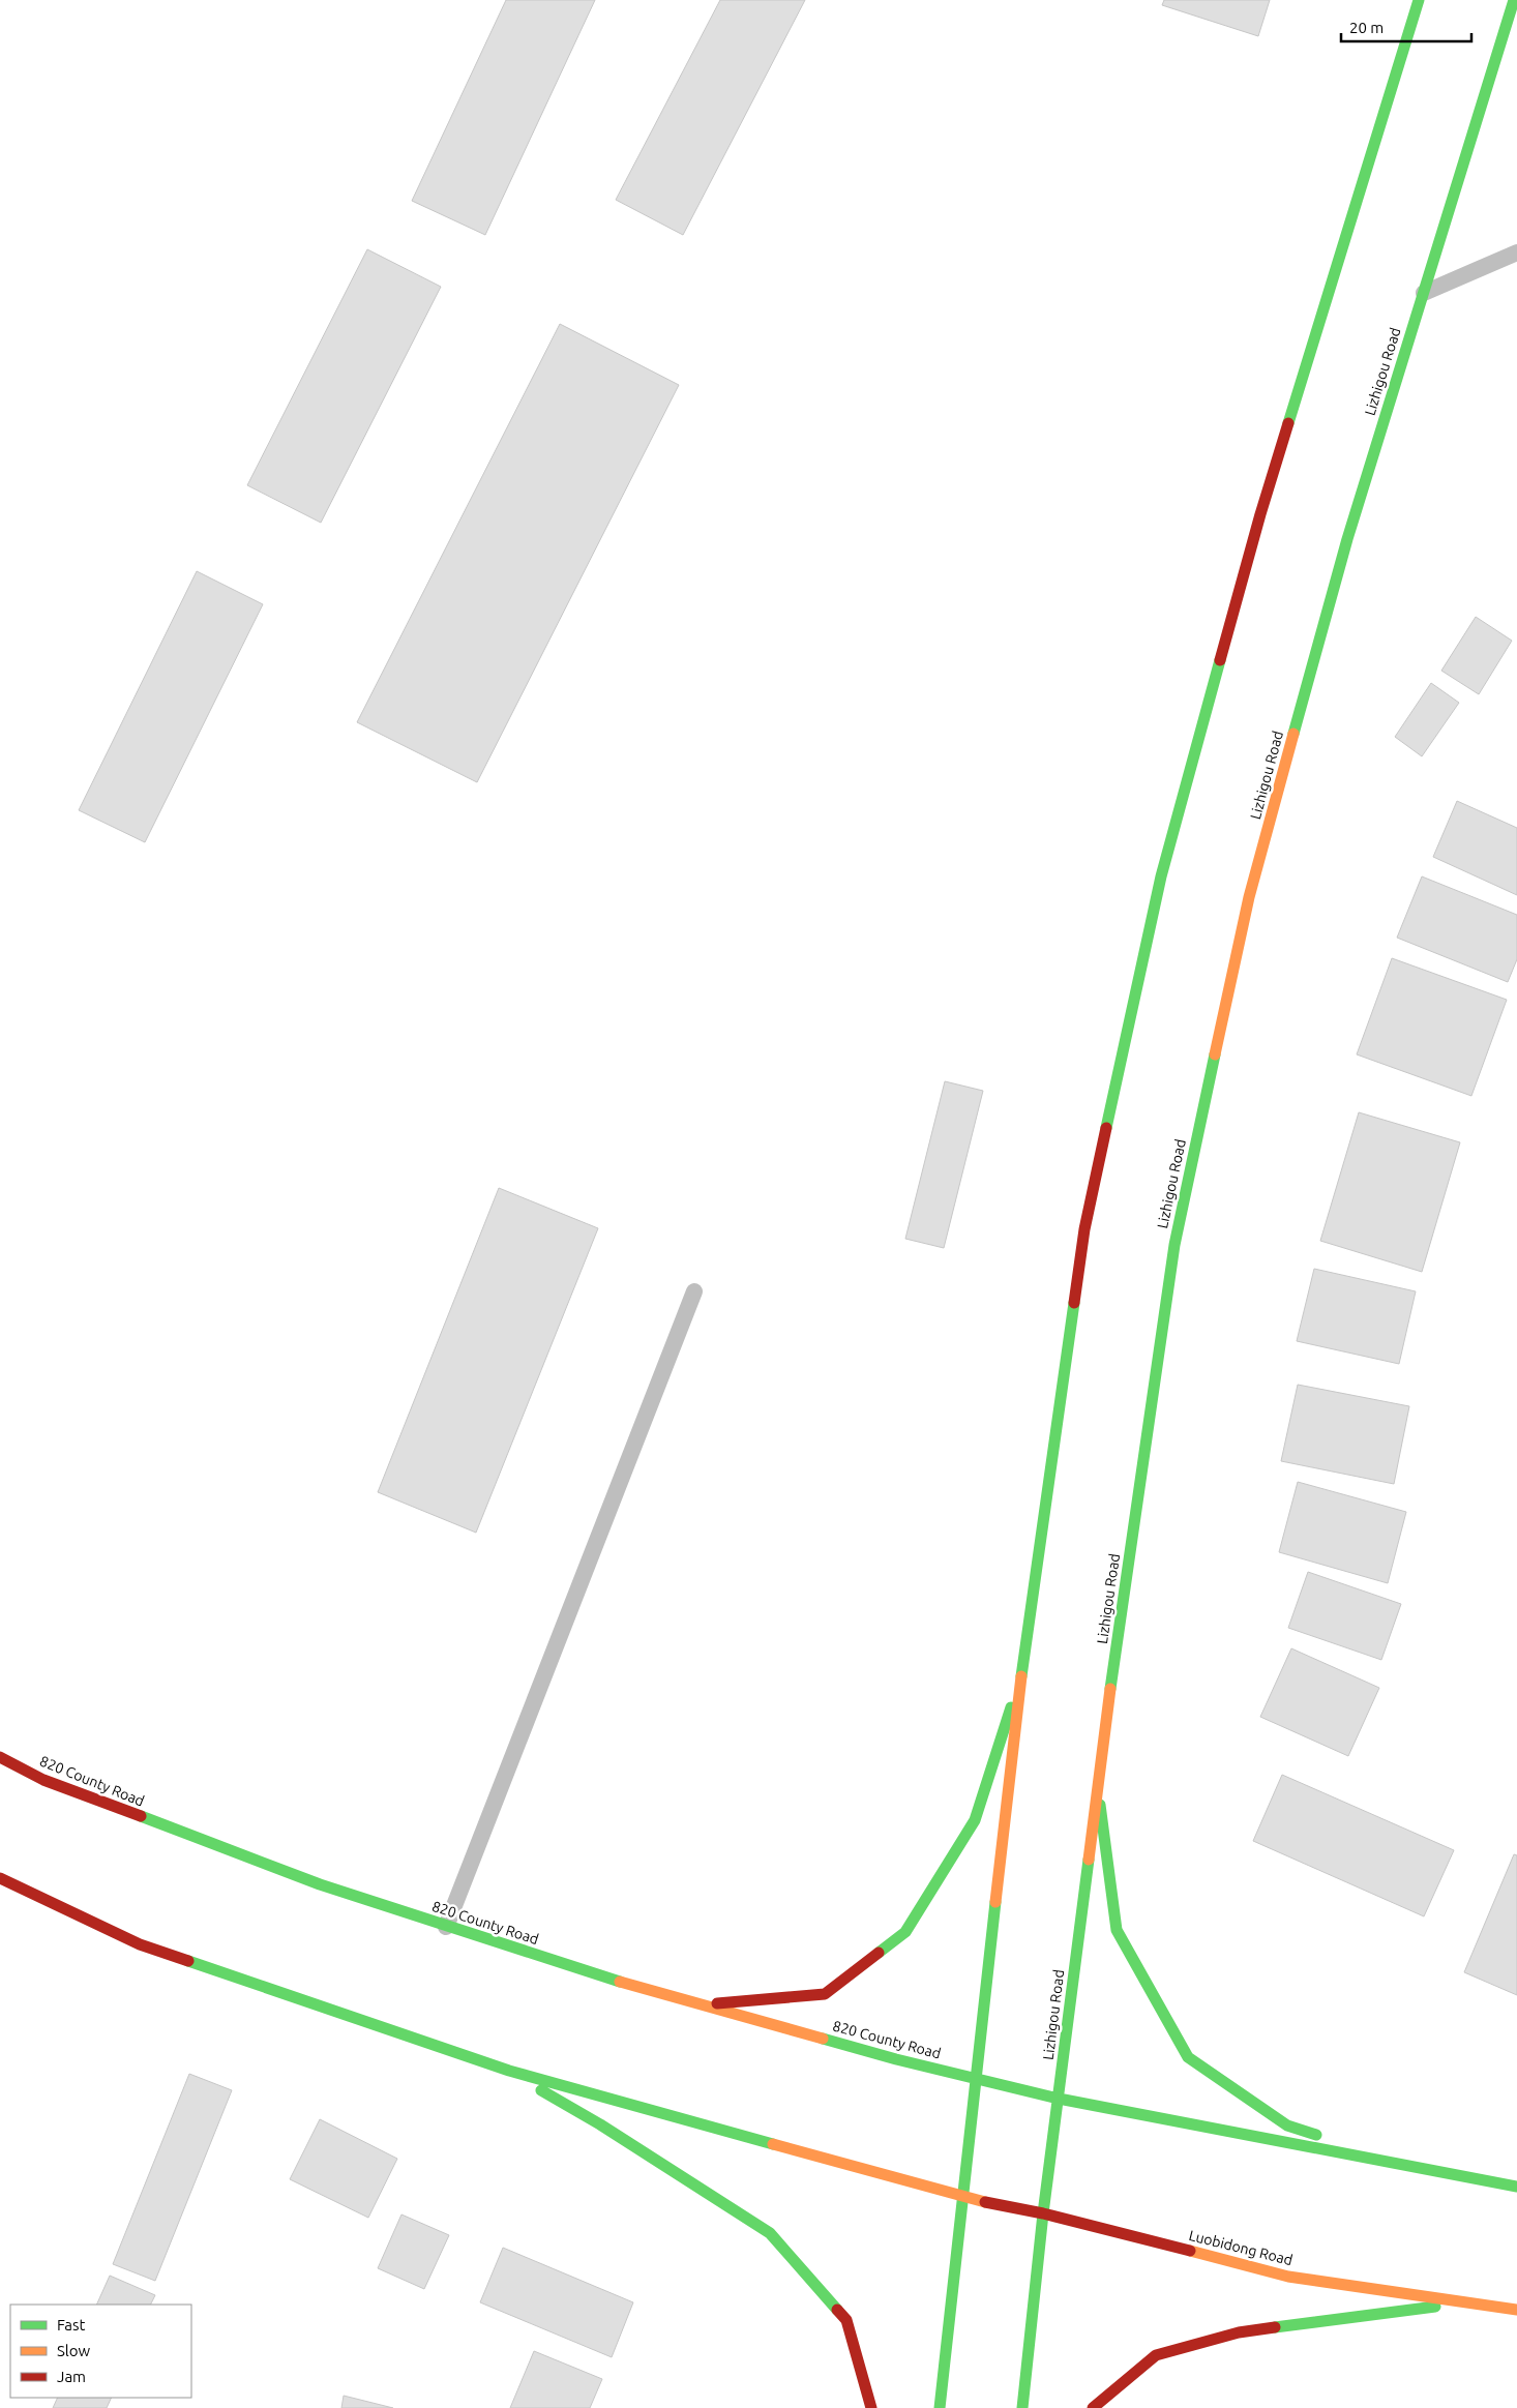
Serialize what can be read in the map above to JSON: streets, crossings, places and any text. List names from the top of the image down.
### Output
{
  "streets": {
    "main road": ["Lizhigou Road", "820 County Road", "Luobidong Road"]
  },
  "crossings": [
    ["Lizhigou Road", "Luobidong Road"]
  ],
  "legend": ["Fast", "Slow", "Jam"],
  "scale_bar": "20 m"
}
